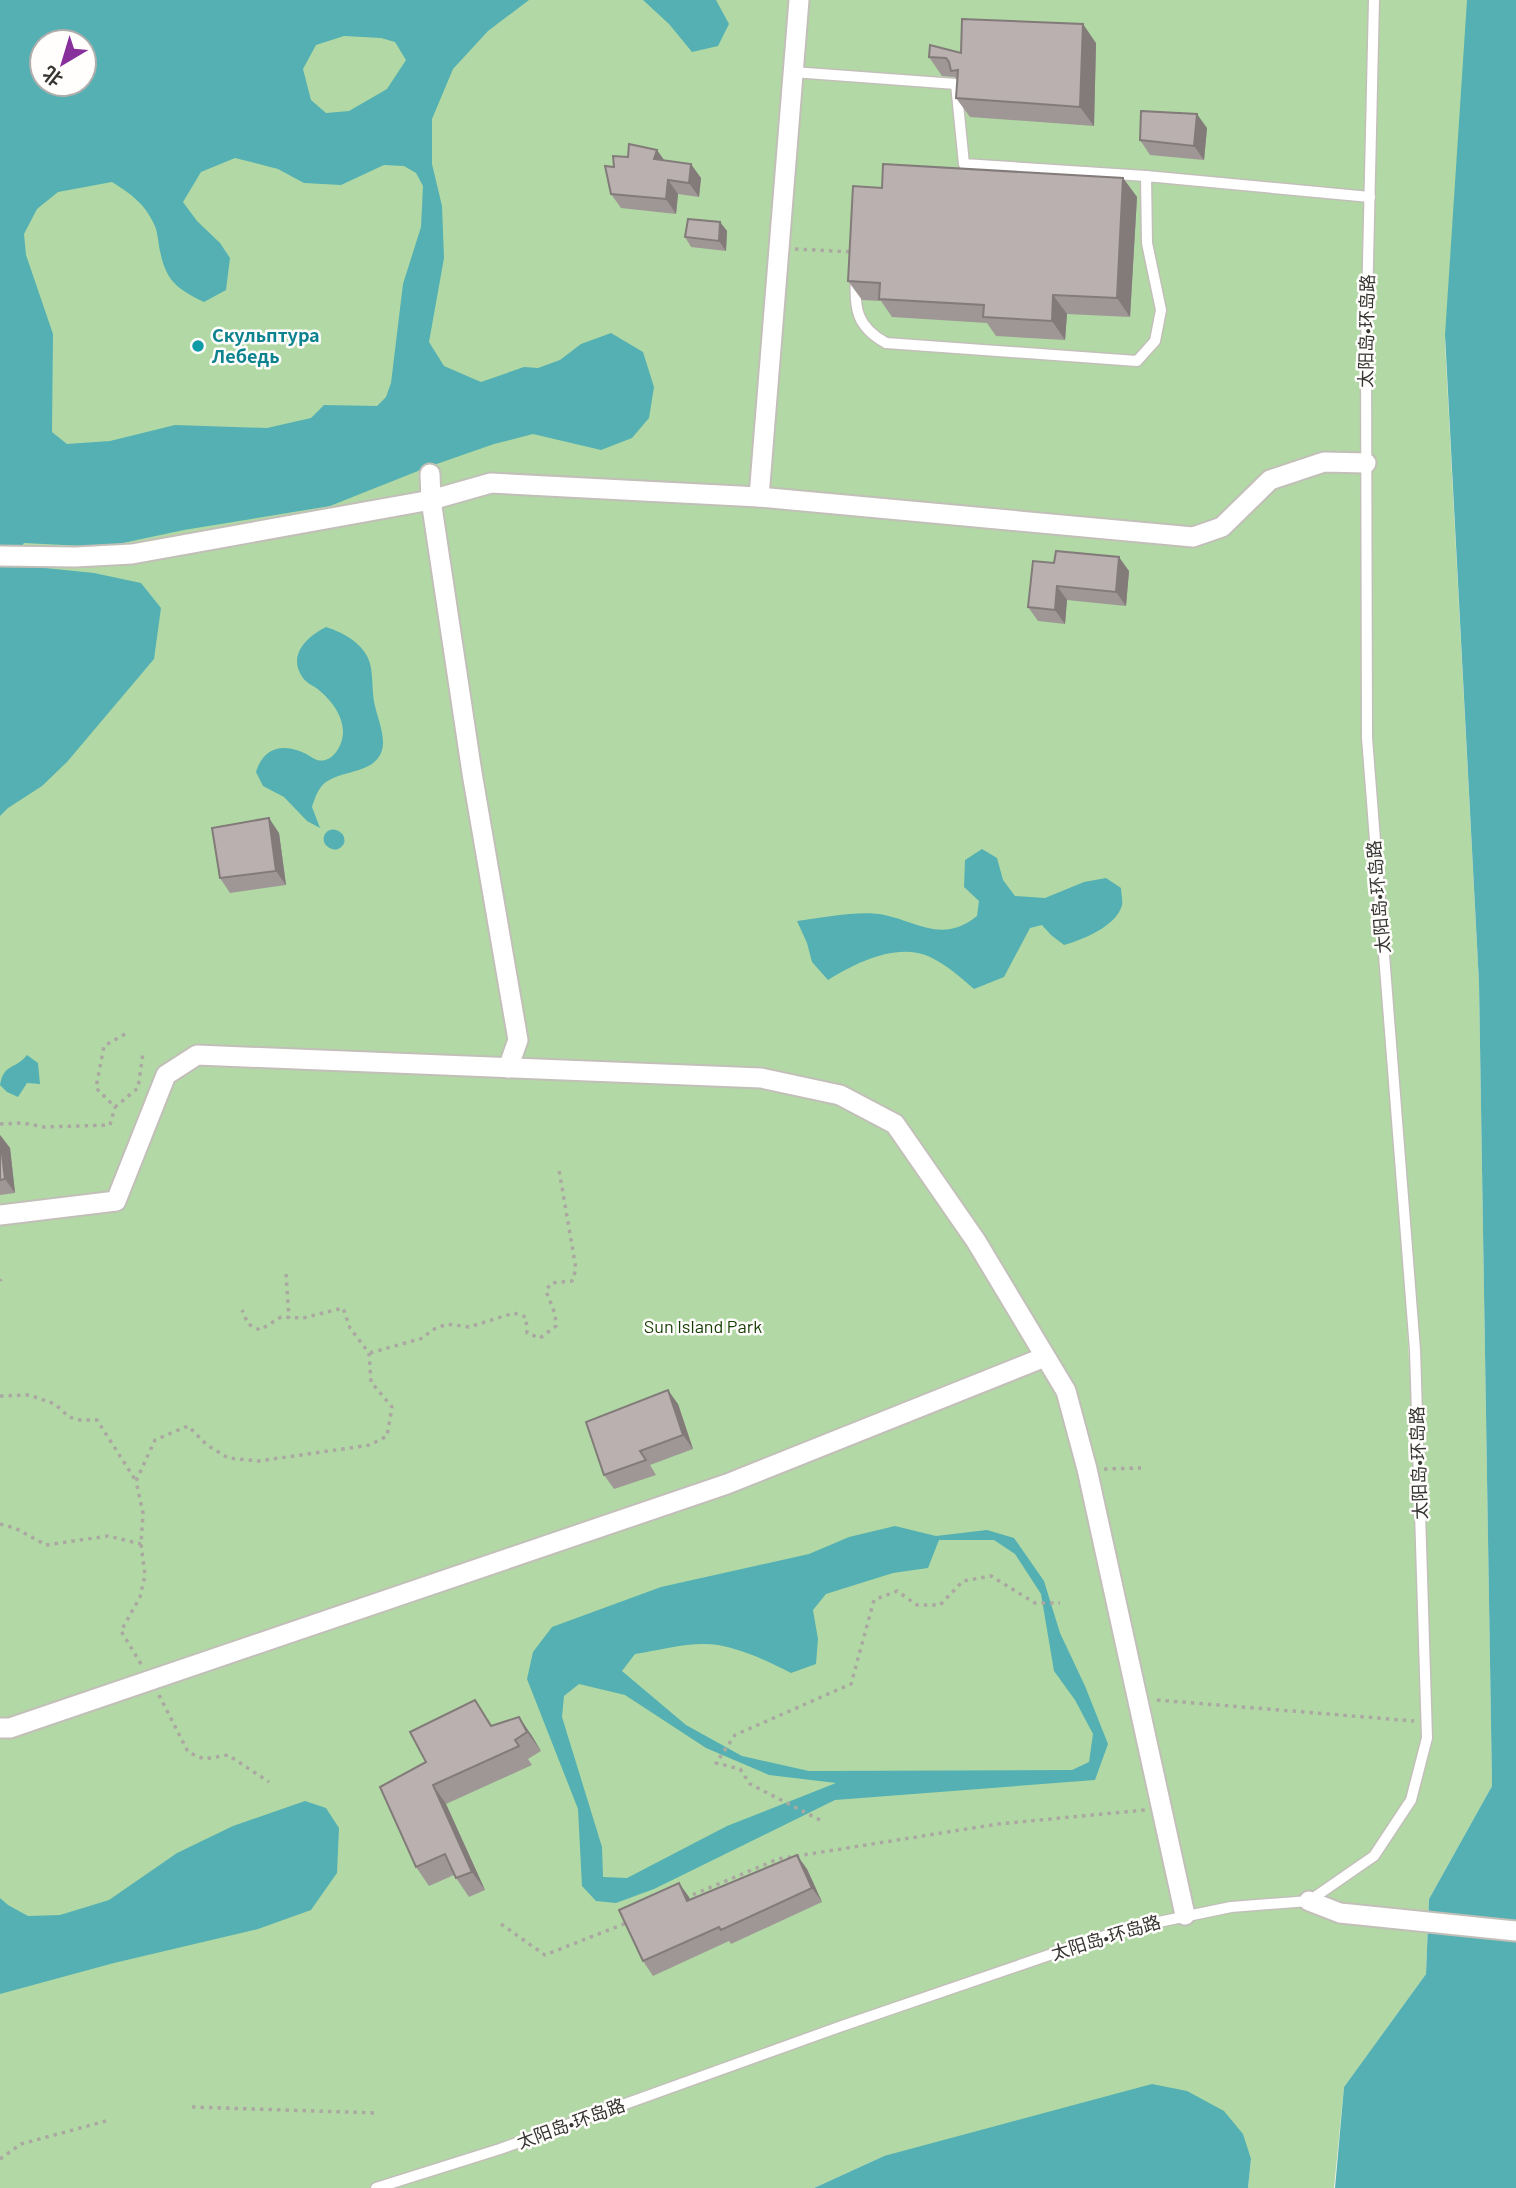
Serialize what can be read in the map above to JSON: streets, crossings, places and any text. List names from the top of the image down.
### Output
{
  "streets": {
    "lane": ["太阳岛•环岛路"]
  },
  "parks": ["Sun Island Park"],
  "places": ["Скульптура Лебедь"],
  "north": "bottom left"
}
